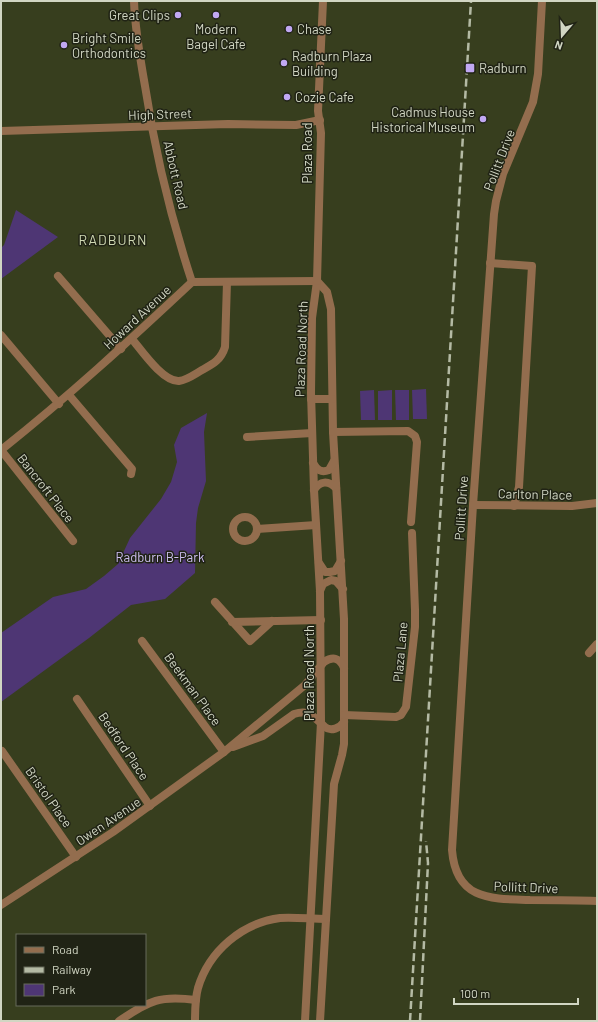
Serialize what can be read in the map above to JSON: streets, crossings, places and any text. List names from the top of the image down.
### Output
{
  "streets": {
    "street": [
      "High Street",
      "Plaza Road",
      "Pollitt Drive",
      "Abbott Road",
      "Howard Avenue",
      "Plaza Road North",
      "Bancroft Place",
      "Carlton Place",
      "Plaza Lane",
      "Beekman Place",
      "Bedford Place",
      "Bristol Place",
      "Owen Avenue"
    ]
  },
  "crossings": [
    ["High Street", "Plaza Road"],
    ["High Street", "Abbott Road"],
    ["Plaza Road", "Plaza Road North"],
    ["Pollitt Drive", "Carlton Place"],
    ["Abbott Road", "Howard Avenue"],
    ["Howard Avenue", "Bancroft Place"],
    ["Plaza Road North", "Plaza Lane"],
    ["Plaza Road North", "Owen Avenue"],
    ["Plaza Lane", "Owen Avenue"],
    ["Beekman Place", "Owen Avenue"],
    ["Bedford Place", "Owen Avenue"],
    ["Bristol Place", "Owen Avenue"]
  ],
  "districts": ["RADBURN"],
  "parks": ["Radburn B-Park"],
  "places": {
    "other": [
      "Great Clips",
      "Modern Bagel Cafe",
      "Chase",
      "Bright Smile Orthodontics",
      "Radburn Plaza Building",
      "Cozie Cafe",
      "Cadmus House Historical Museum"
    ],
    "transit": ["Radburn"]
  },
  "legend": ["Road", "Railway", "Park"],
  "scale_bar": "100 m",
  "north": "bottom"
}
